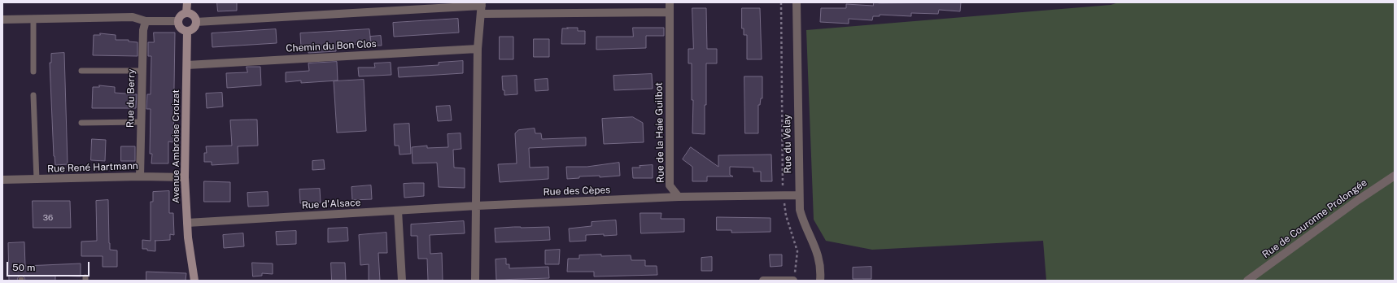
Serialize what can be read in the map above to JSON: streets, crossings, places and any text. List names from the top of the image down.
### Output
{
  "streets": {
    "main road": ["Avenue Ambroise Croizat"],
    "street": [
      "Chemin du Bon Clos",
      "Rue du Berry",
      "Rue de la Haie Guilbot",
      "Rue du Velay",
      "Rue René Hartmann",
      "Rue des Cèpes",
      "Rue d'Alsace",
      "Rue de Couronne Prolongée"
    ]
  },
  "crossings": [
    ["Chemin du Bon Clos", "Avenue Ambroise Croizat"],
    ["Rue du Berry", "Rue René Hartmann"],
    ["Rue de la Haie Guilbot", "Rue des Cèpes"],
    ["Avenue Ambroise Croizat", "Rue René Hartmann"],
    ["Avenue Ambroise Croizat", "Rue d'Alsace"],
    ["Rue des Cèpes", "Rue d'Alsace"]
  ],
  "house_numbers": ["36"],
  "scale_bar": "50 m"
}
